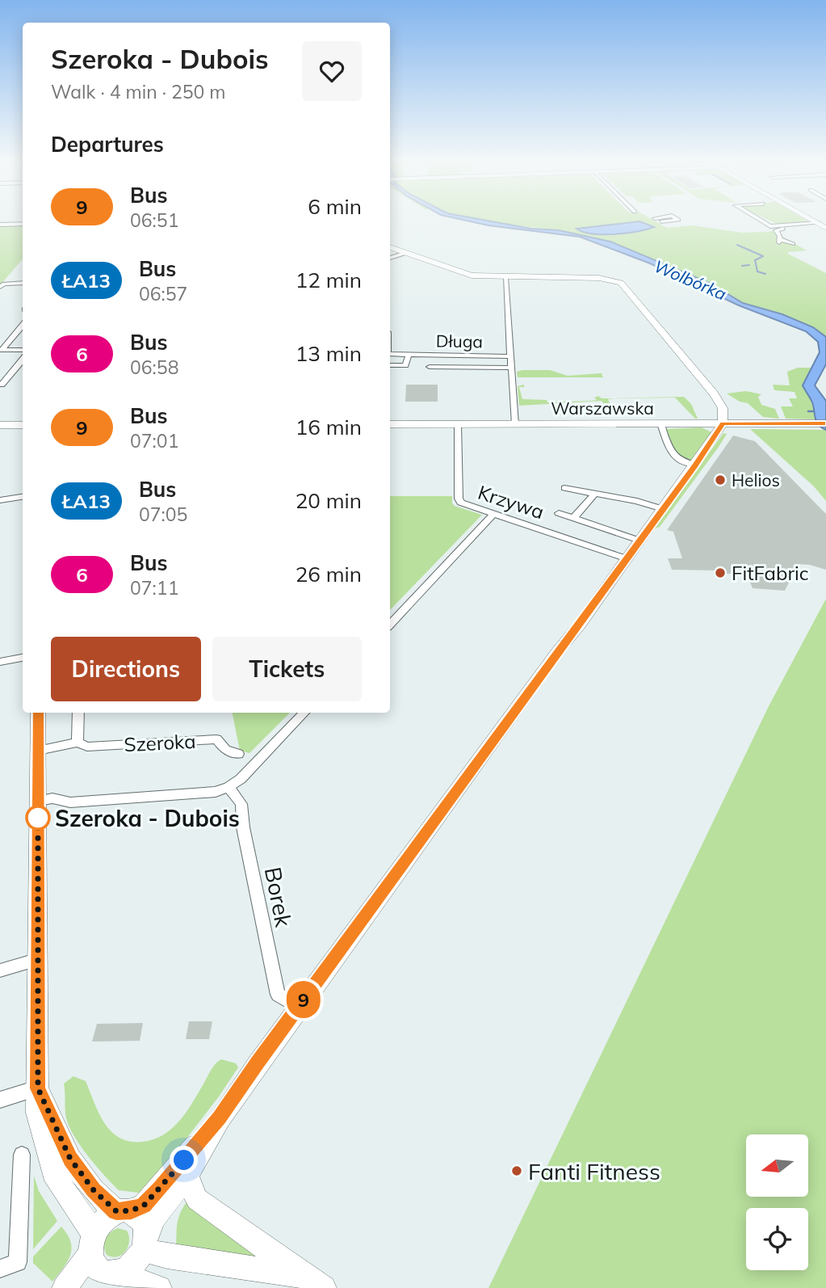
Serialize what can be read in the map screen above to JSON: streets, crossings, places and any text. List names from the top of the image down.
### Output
{
  "streets": {
    "street": [
      "Długa",
      "Warszawska",
      "Krzywa",
      "Szeroka",
      "Borek"
    ]
  },
  "crossings": [
    ["Warszawska", "Krzywa"]
  ],
  "water": ["Wolbórka"],
  "places": [
    "Helios",
    "FitFabric",
    "Szeroka - Dubois",
    "Fanti Fitness"
  ],
  "lines": ["bus line 9"],
  "north": "left",
  "page": {
    "on_map": "9",
    "heading": [
      ["Szeroka - Dubois", "Walk · 4 min · 250 m"],
      "Departures"
    ],
    "list": [
      {
        "mark": "9",
        "name": "Bus",
        "note": "06:51",
        "value": "6 min"
      },
      {
        "mark": "ŁA13",
        "name": "Bus",
        "note": "06:57",
        "value": "12 min"
      },
      {
        "mark": "6",
        "name": "Bus",
        "note": "06:58",
        "value": "13 min"
      },
      {
        "mark": "9",
        "name": "Bus",
        "note": "07:01",
        "value": "16 min"
      },
      {
        "mark": "ŁA13",
        "name": "Bus",
        "note": "07:05",
        "value": "20 min"
      },
      {
        "mark": "6",
        "name": "Bus",
        "note": "07:11",
        "value": "26 min"
      }
    ],
    "buttons": ["Directions", "Tickets"]
  }
}
